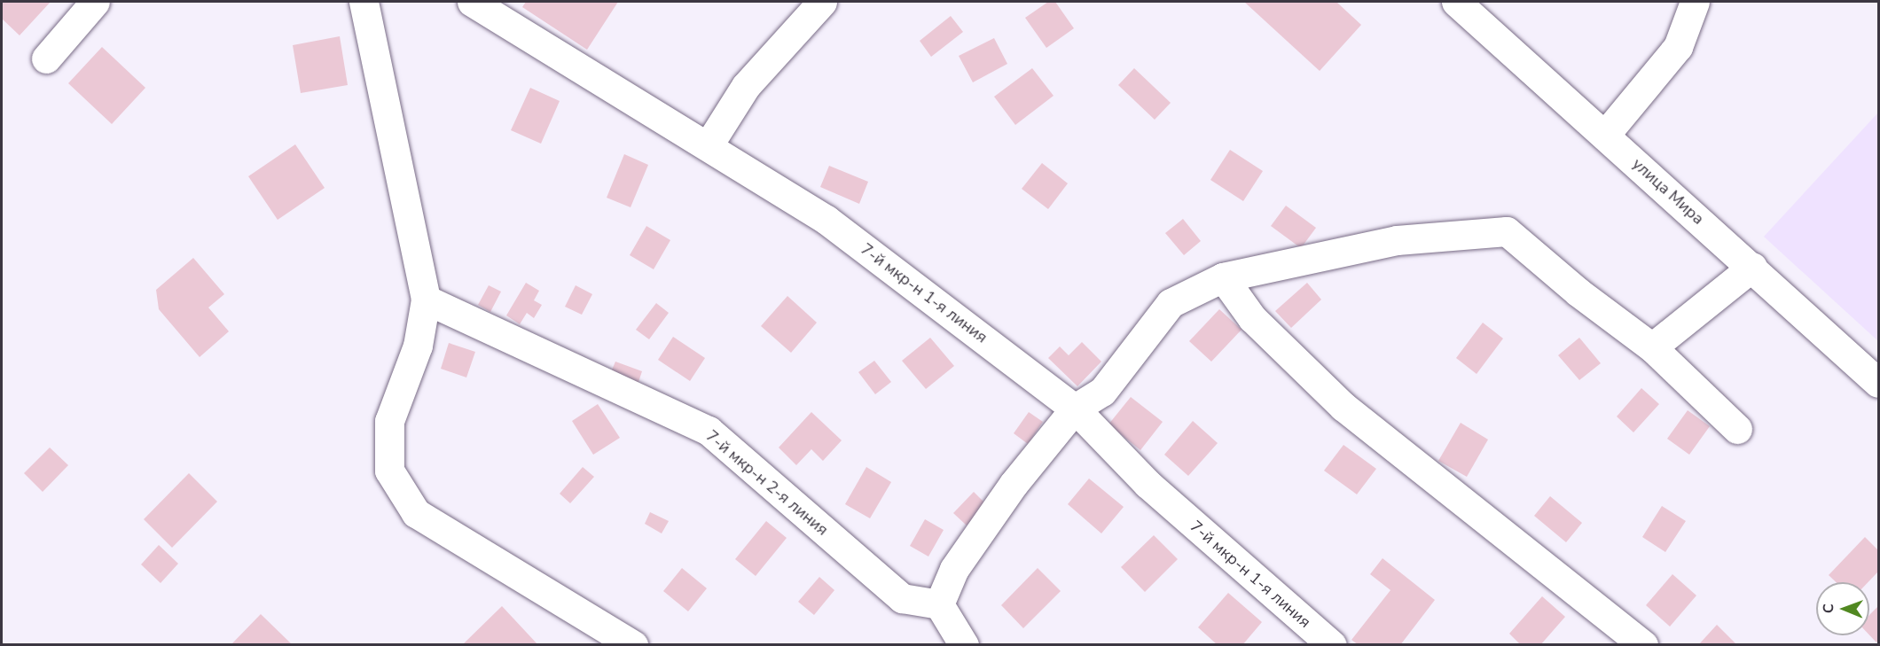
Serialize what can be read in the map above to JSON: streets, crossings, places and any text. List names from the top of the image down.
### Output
{
  "streets": {
    "street": ["улица Мира", "7-й мкр-н 1-я линия", "7-й мкр-н 2-я линия"]
  },
  "north": "left"
}
